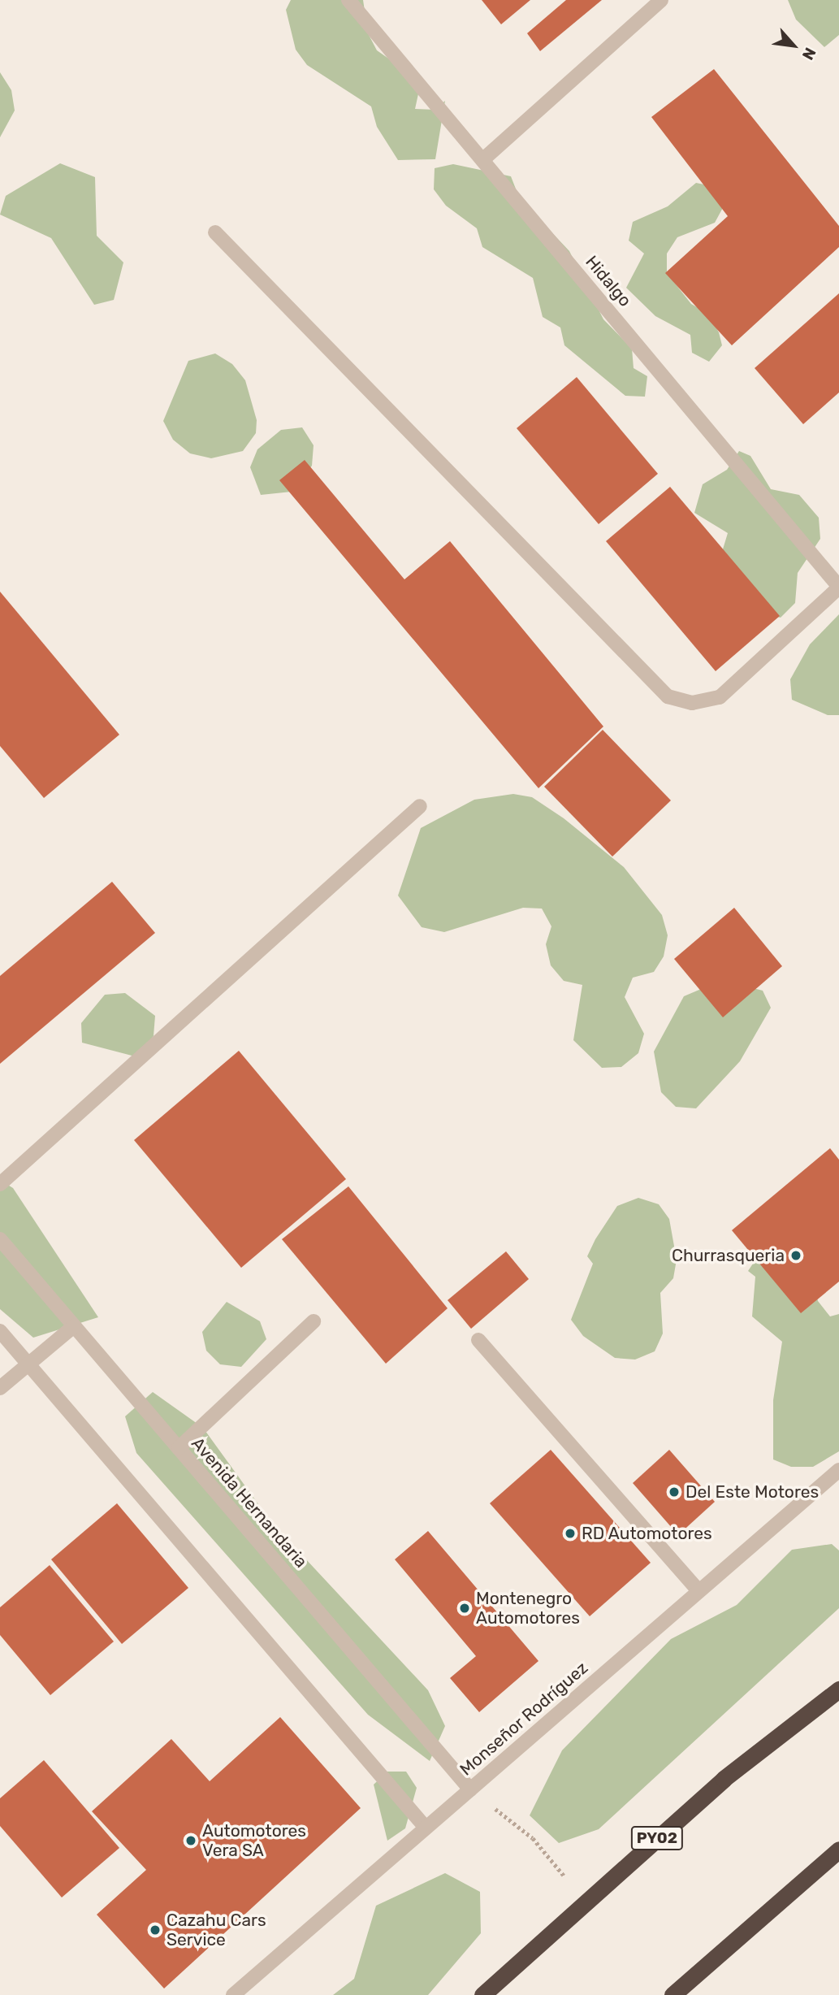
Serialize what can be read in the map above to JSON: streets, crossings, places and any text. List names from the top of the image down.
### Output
{
  "streets": {
    "highway": ["PY02"],
    "street": ["Hidalgo", "Avenida Hernandaria", "Monseñor Rodríguez"]
  },
  "crossings": [
    ["Avenida Hernandaria", "Monseñor Rodríguez"]
  ],
  "places": [
    "Churrasqueria",
    "Del Este Motores",
    "RD Automotores",
    "Montenegro Automotores",
    "Automotores Vera SA",
    "Cazahu Cars Service"
  ],
  "north": "bottom right"
}
